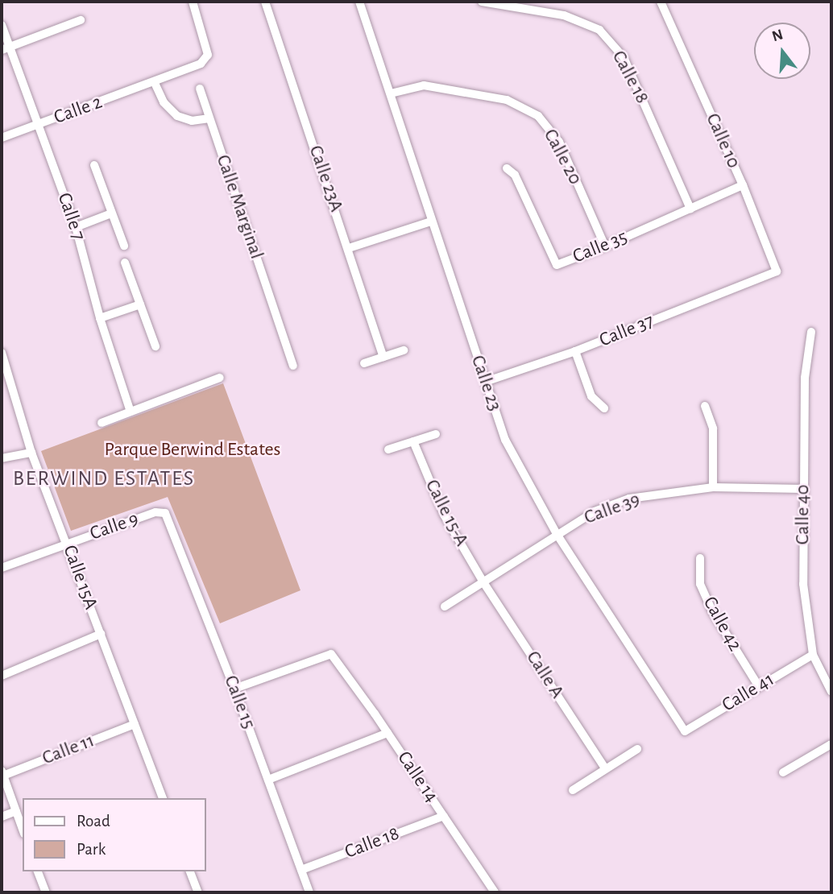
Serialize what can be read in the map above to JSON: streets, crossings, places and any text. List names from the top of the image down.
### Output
{
  "streets": {
    "street": [
      "Calle 18",
      "Calle 2",
      "Calle 10",
      "Calle 20",
      "Calle 23A",
      "Calle Marginal",
      "Calle 7",
      "Calle 35",
      "Calle 37",
      "Calle 23",
      "Calle 39",
      "Calle 15-A",
      "Calle 40",
      "Calle 9",
      "Calle 15A",
      "Calle 42",
      "Calle A",
      "Calle 41",
      "Calle 15",
      "Calle 11",
      "Calle 14"
    ]
  },
  "crossings": [
    ["Calle 18", "Calle 35"],
    ["Calle 18", "Calle 15"],
    ["Calle 18", "Calle 14"],
    ["Calle 2", "Calle 7"],
    ["Calle 10", "Calle 35"],
    ["Calle 10", "Calle 37"],
    ["Calle 20", "Calle 35"],
    ["Calle 20", "Calle 23"],
    ["Calle 37", "Calle 23"],
    ["Calle 23", "Calle 39"],
    ["Calle 23", "Calle 41"],
    ["Calle 39", "Calle 15-A"],
    ["Calle 39", "Calle 40"],
    ["Calle 39", "Calle A"],
    ["Calle 15-A", "Calle A"],
    ["Calle 40", "Calle 41"],
    ["Calle 9", "Calle 15A"],
    ["Calle 9", "Calle 15"],
    ["Calle 15A", "Calle 11"],
    ["Calle 42", "Calle 41"],
    ["Calle 15", "Calle 14"]
  ],
  "districts": ["BERWIND ESTATES"],
  "parks": ["Parque Berwind Estates"],
  "legend": ["Road", "Park"],
  "north": "top"
}
